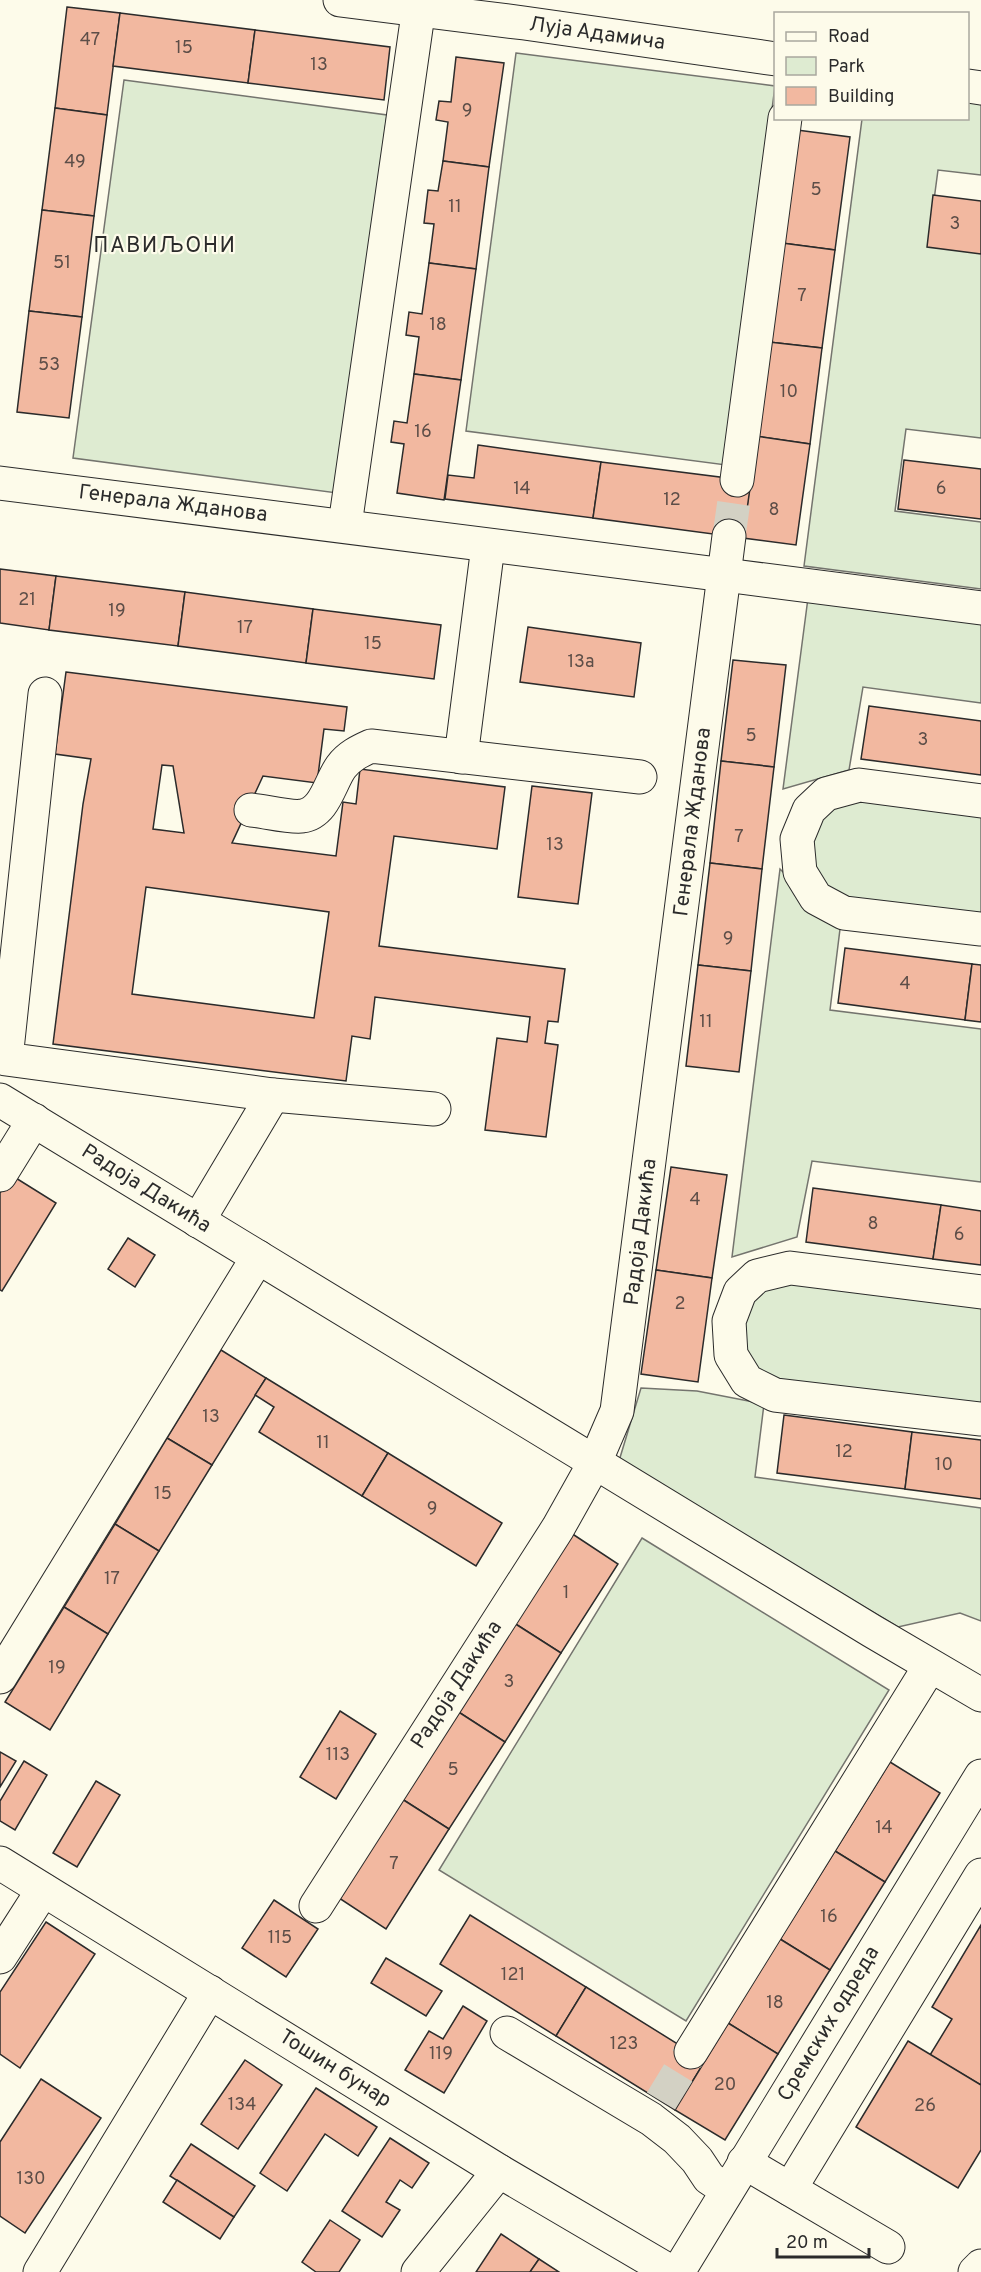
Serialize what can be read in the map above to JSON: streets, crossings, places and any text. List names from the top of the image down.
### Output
{
  "streets": {
    "street": [
      "Луја Адамича",
      "Генерала Жданова",
      "Радоја Дакића",
      "Сремских одреда",
      "Тошин бунар"
    ]
  },
  "crossings": [
    ["Генерала Жданова", "Радоја Дакића"]
  ],
  "districts": ["ПАВИЉОНИ"],
  "house_numbers": [
    "47",
    "15",
    "13",
    "9",
    "49",
    "5",
    "11",
    "3",
    "51",
    "7",
    "18",
    "53",
    "10",
    "16",
    "14",
    "6",
    "12",
    "8",
    "21",
    "19",
    "17",
    "15",
    "13a",
    "5",
    "3",
    "7",
    "13",
    "9",
    "4",
    "11",
    "4",
    "8",
    "6",
    "2",
    "13",
    "11",
    "12",
    "10",
    "15",
    "9",
    "17",
    "1",
    "19",
    "3",
    "113",
    "5",
    "14",
    "7",
    "16",
    "115",
    "121",
    "18",
    "123",
    "119",
    "20",
    "134",
    "26",
    "130"
  ],
  "legend": ["Road", "Park", "Building"],
  "scale_bar": "20 m"
}
